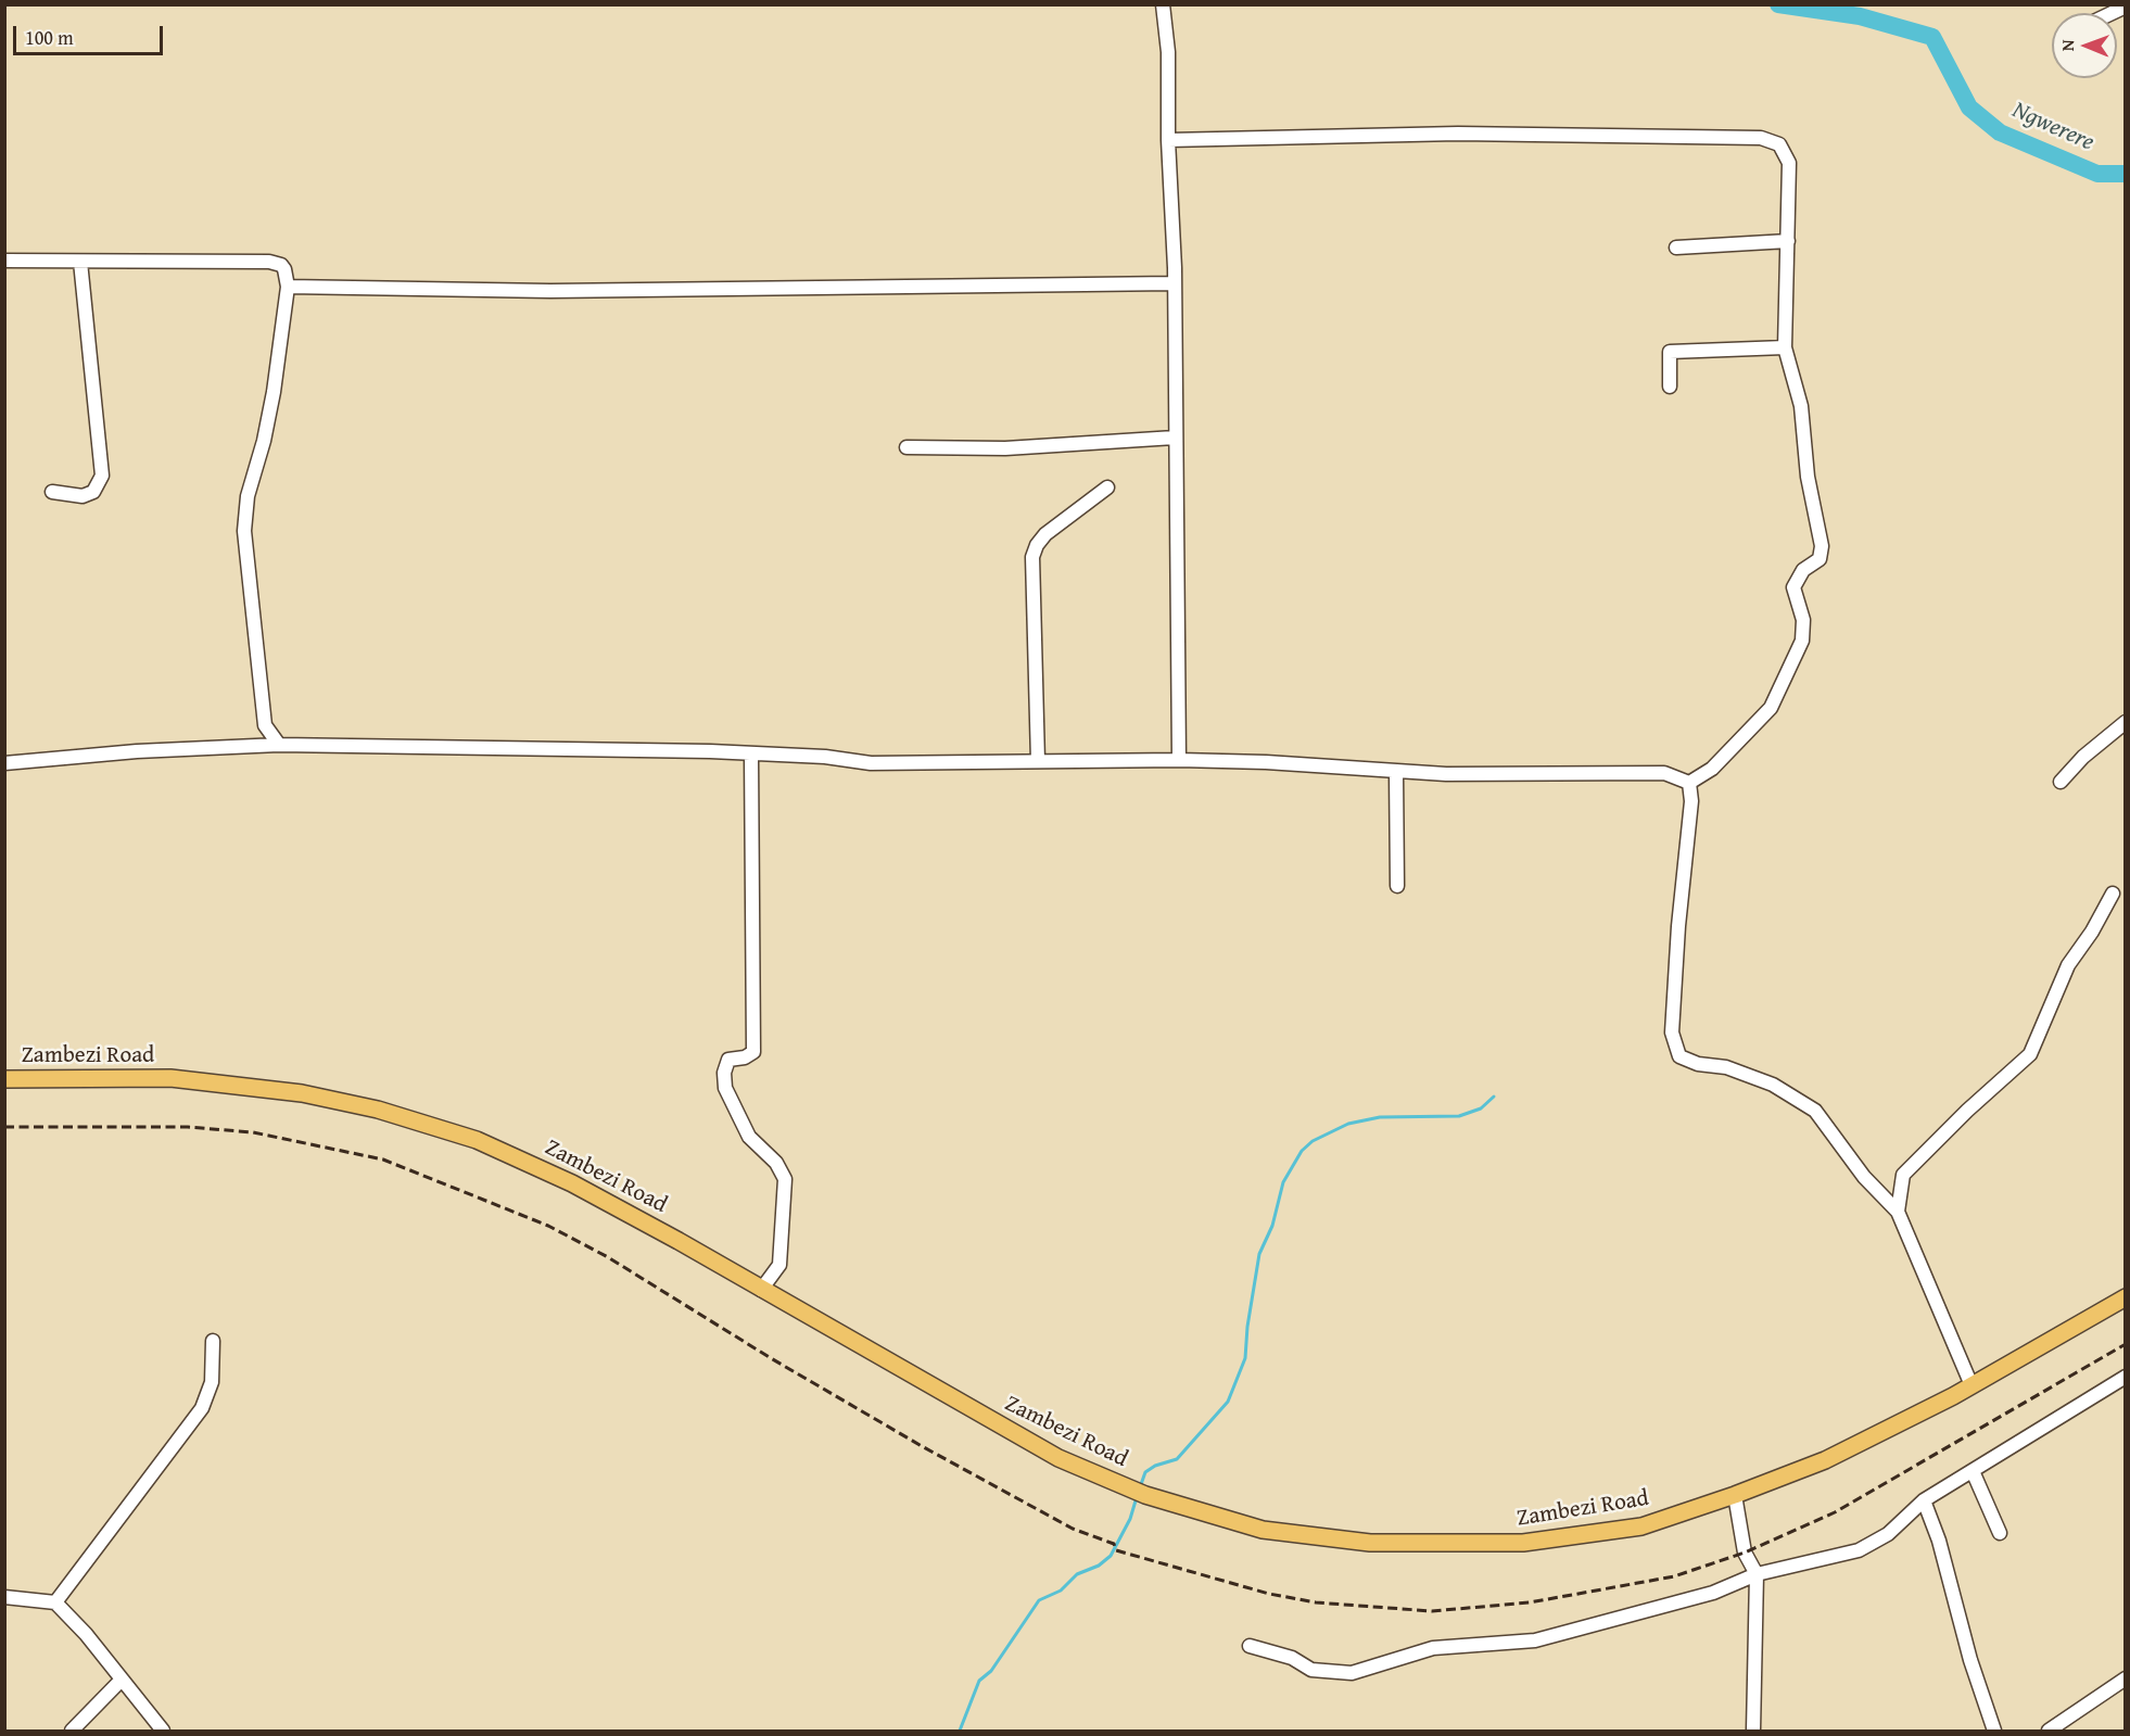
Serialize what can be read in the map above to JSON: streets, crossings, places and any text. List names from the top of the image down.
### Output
{
  "streets": {
    "main road": ["Zambezi Road"]
  },
  "water": ["Ngwerere"],
  "scale_bar": "100 m",
  "north": "left"
}
